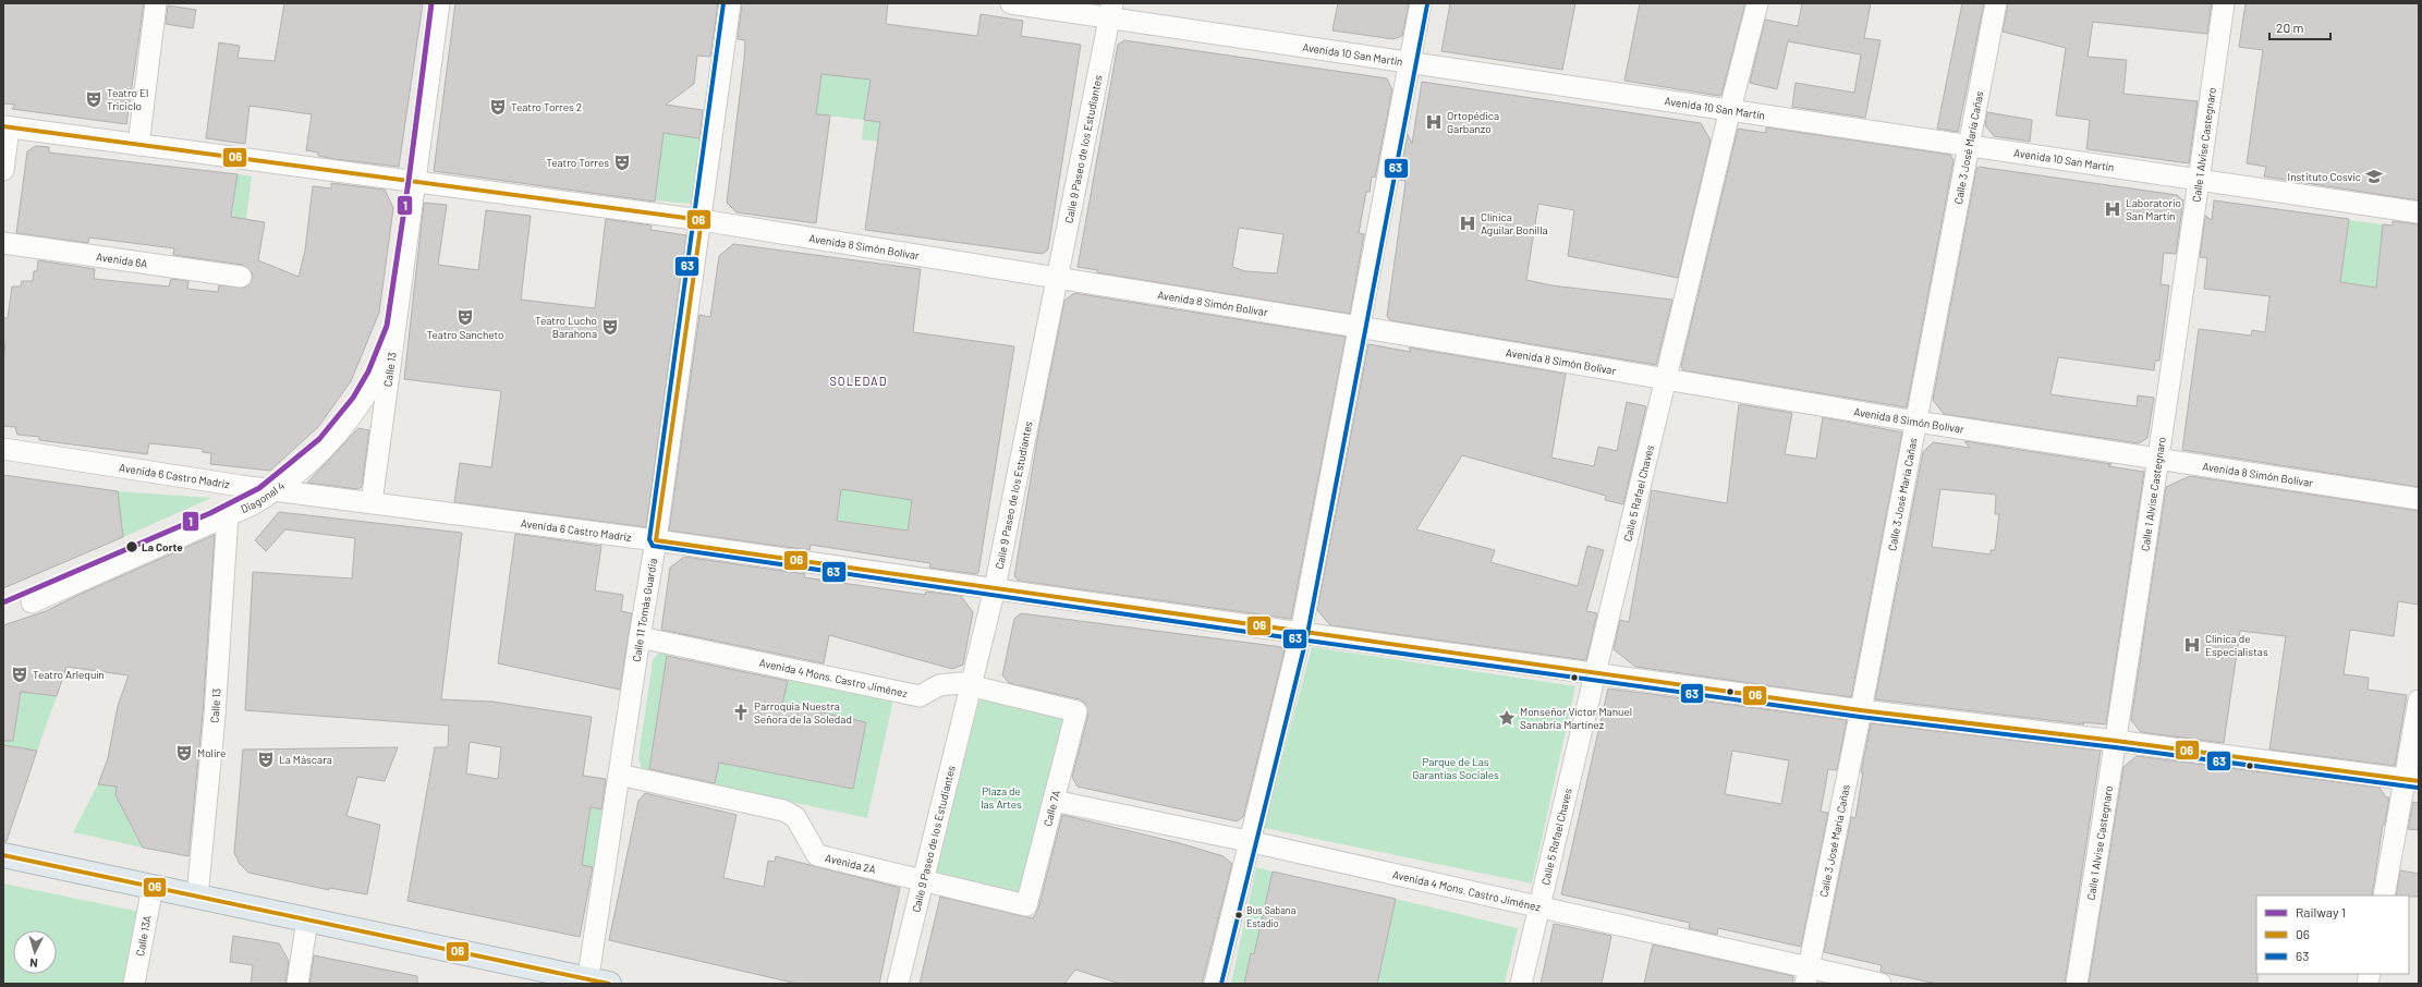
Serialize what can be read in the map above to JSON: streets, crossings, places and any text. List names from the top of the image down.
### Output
{
  "streets": {
    "street": [
      "Avenida 10 San Martín",
      "Calle 1 Alvise Castegnaro",
      "Calle 3 José María Cañas",
      "Calle 9 Paseo de los Estudiantes",
      "Avenida 8 Simón Bolívar",
      "Avenida 6A",
      "Calle 13",
      "Avenida 6 Castro Madriz",
      "Calle 5 Rafael Chaves",
      "Diagonal 4",
      "Calle 11 Tomás Guardia",
      "Avenida 4 Mons. Castro Jiménez",
      "Calle 7A",
      "Avenida 2A",
      "Calle 13A"
    ]
  },
  "crossings": [
    ["Avenida 10 San Martín", "Calle 1 Alvise Castegnaro"],
    ["Avenida 10 San Martín", "Calle 3 José María Cañas"],
    ["Avenida 10 San Martín", "Calle 9 Paseo de los Estudiantes"],
    ["Avenida 10 San Martín", "Calle 5 Rafael Chaves"],
    ["Calle 1 Alvise Castegnaro", "Avenida 8 Simón Bolívar"],
    ["Calle 1 Alvise Castegnaro", "Avenida 6 Castro Madriz"],
    ["Calle 3 José María Cañas", "Avenida 8 Simón Bolívar"],
    ["Calle 3 José María Cañas", "Avenida 6 Castro Madriz"],
    ["Calle 3 José María Cañas", "Avenida 4 Mons. Castro Jiménez"],
    ["Calle 9 Paseo de los Estudiantes", "Avenida 8 Simón Bolívar"],
    ["Calle 9 Paseo de los Estudiantes", "Avenida 6 Castro Madriz"],
    ["Calle 9 Paseo de los Estudiantes", "Avenida 4 Mons. Castro Jiménez"],
    ["Calle 9 Paseo de los Estudiantes", "Avenida 2A"],
    ["Avenida 8 Simón Bolívar", "Calle 13"],
    ["Avenida 8 Simón Bolívar", "Calle 5 Rafael Chaves"],
    ["Avenida 8 Simón Bolívar", "Calle 11 Tomás Guardia"],
    ["Calle 13", "Avenida 6 Castro Madriz"],
    ["Calle 13", "Diagonal 4"],
    ["Avenida 6 Castro Madriz", "Calle 5 Rafael Chaves"],
    ["Avenida 6 Castro Madriz", "Diagonal 4"],
    ["Avenida 6 Castro Madriz", "Calle 11 Tomás Guardia"],
    ["Calle 5 Rafael Chaves", "Avenida 4 Mons. Castro Jiménez"],
    ["Calle 11 Tomás Guardia", "Avenida 4 Mons. Castro Jiménez"],
    ["Calle 11 Tomás Guardia", "Avenida 2A"],
    ["Avenida 4 Mons. Castro Jiménez", "Calle 7A"],
    ["Calle 7A", "Avenida 2A"]
  ],
  "districts": ["SOLEDAD"],
  "parks": ["Parque de Las Garantías Sociales", "Plaza de las Artes"],
  "places": {
    "theatre": [
      "Teatro El Triciclo",
      "Teatro Torres 2",
      "Teatro Torres",
      "Teatro Sancheto",
      "Teatro Lucho Barahona",
      "Teatro Arlequín",
      "Molire",
      "La Máscara"
    ],
    "hospital": [
      "Ortopédica Garbanzo",
      "Laboratorio San Martín",
      "Clínica Aguilar Bonilla",
      "Clínica de Especialistas"
    ],
    "school or university": ["Instituto Cosvic"],
    "other": ["La Corte", "Bus Sabana Estadio"],
    "church": ["Parroquia Nuestra Señora de la Soledad"],
    "place": ["Monseñor Víctor Manuel Sanabria Martínez"]
  },
  "lines": ["rail line 1", "transit line 63", "transit line 06"],
  "legend": ["Railway 1", "06", "63"],
  "scale_bar": "20 m",
  "north": "bottom"
}
